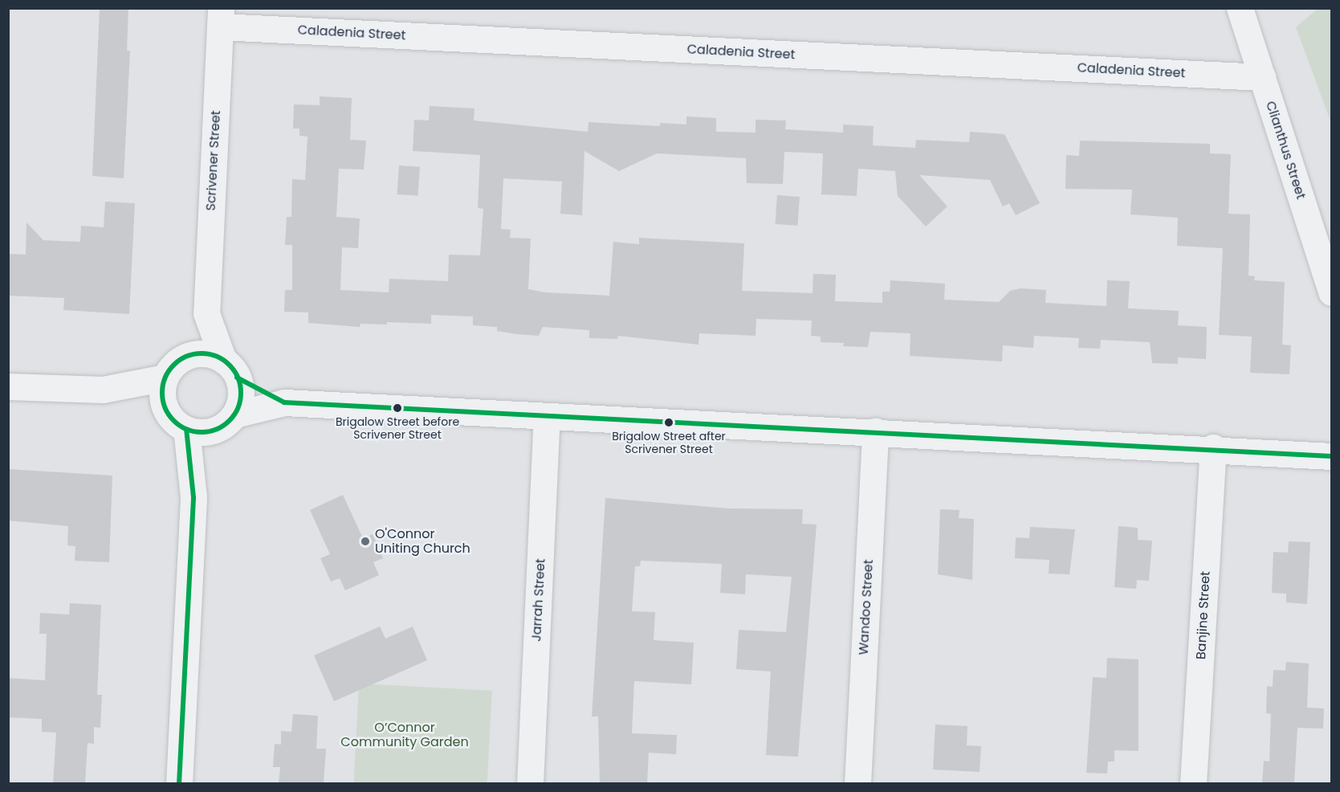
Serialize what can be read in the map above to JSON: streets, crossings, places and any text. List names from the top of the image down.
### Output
{
  "streets": {
    "street": [
      "Caladenia Street",
      "Clianthus Street",
      "Scrivener Street",
      "Jarrah Street",
      "Wandoo Street",
      "Banjine Street"
    ]
  },
  "crossings": [
    ["Caladenia Street", "Clianthus Street"],
    ["Caladenia Street", "Scrivener Street"]
  ],
  "parks": ["O’Connor Community Garden"],
  "places": ["Brigalow Street before Scrivener Street", "Brigalow Street after Scrivener Street", "O'Connor Uniting Church"]
}
